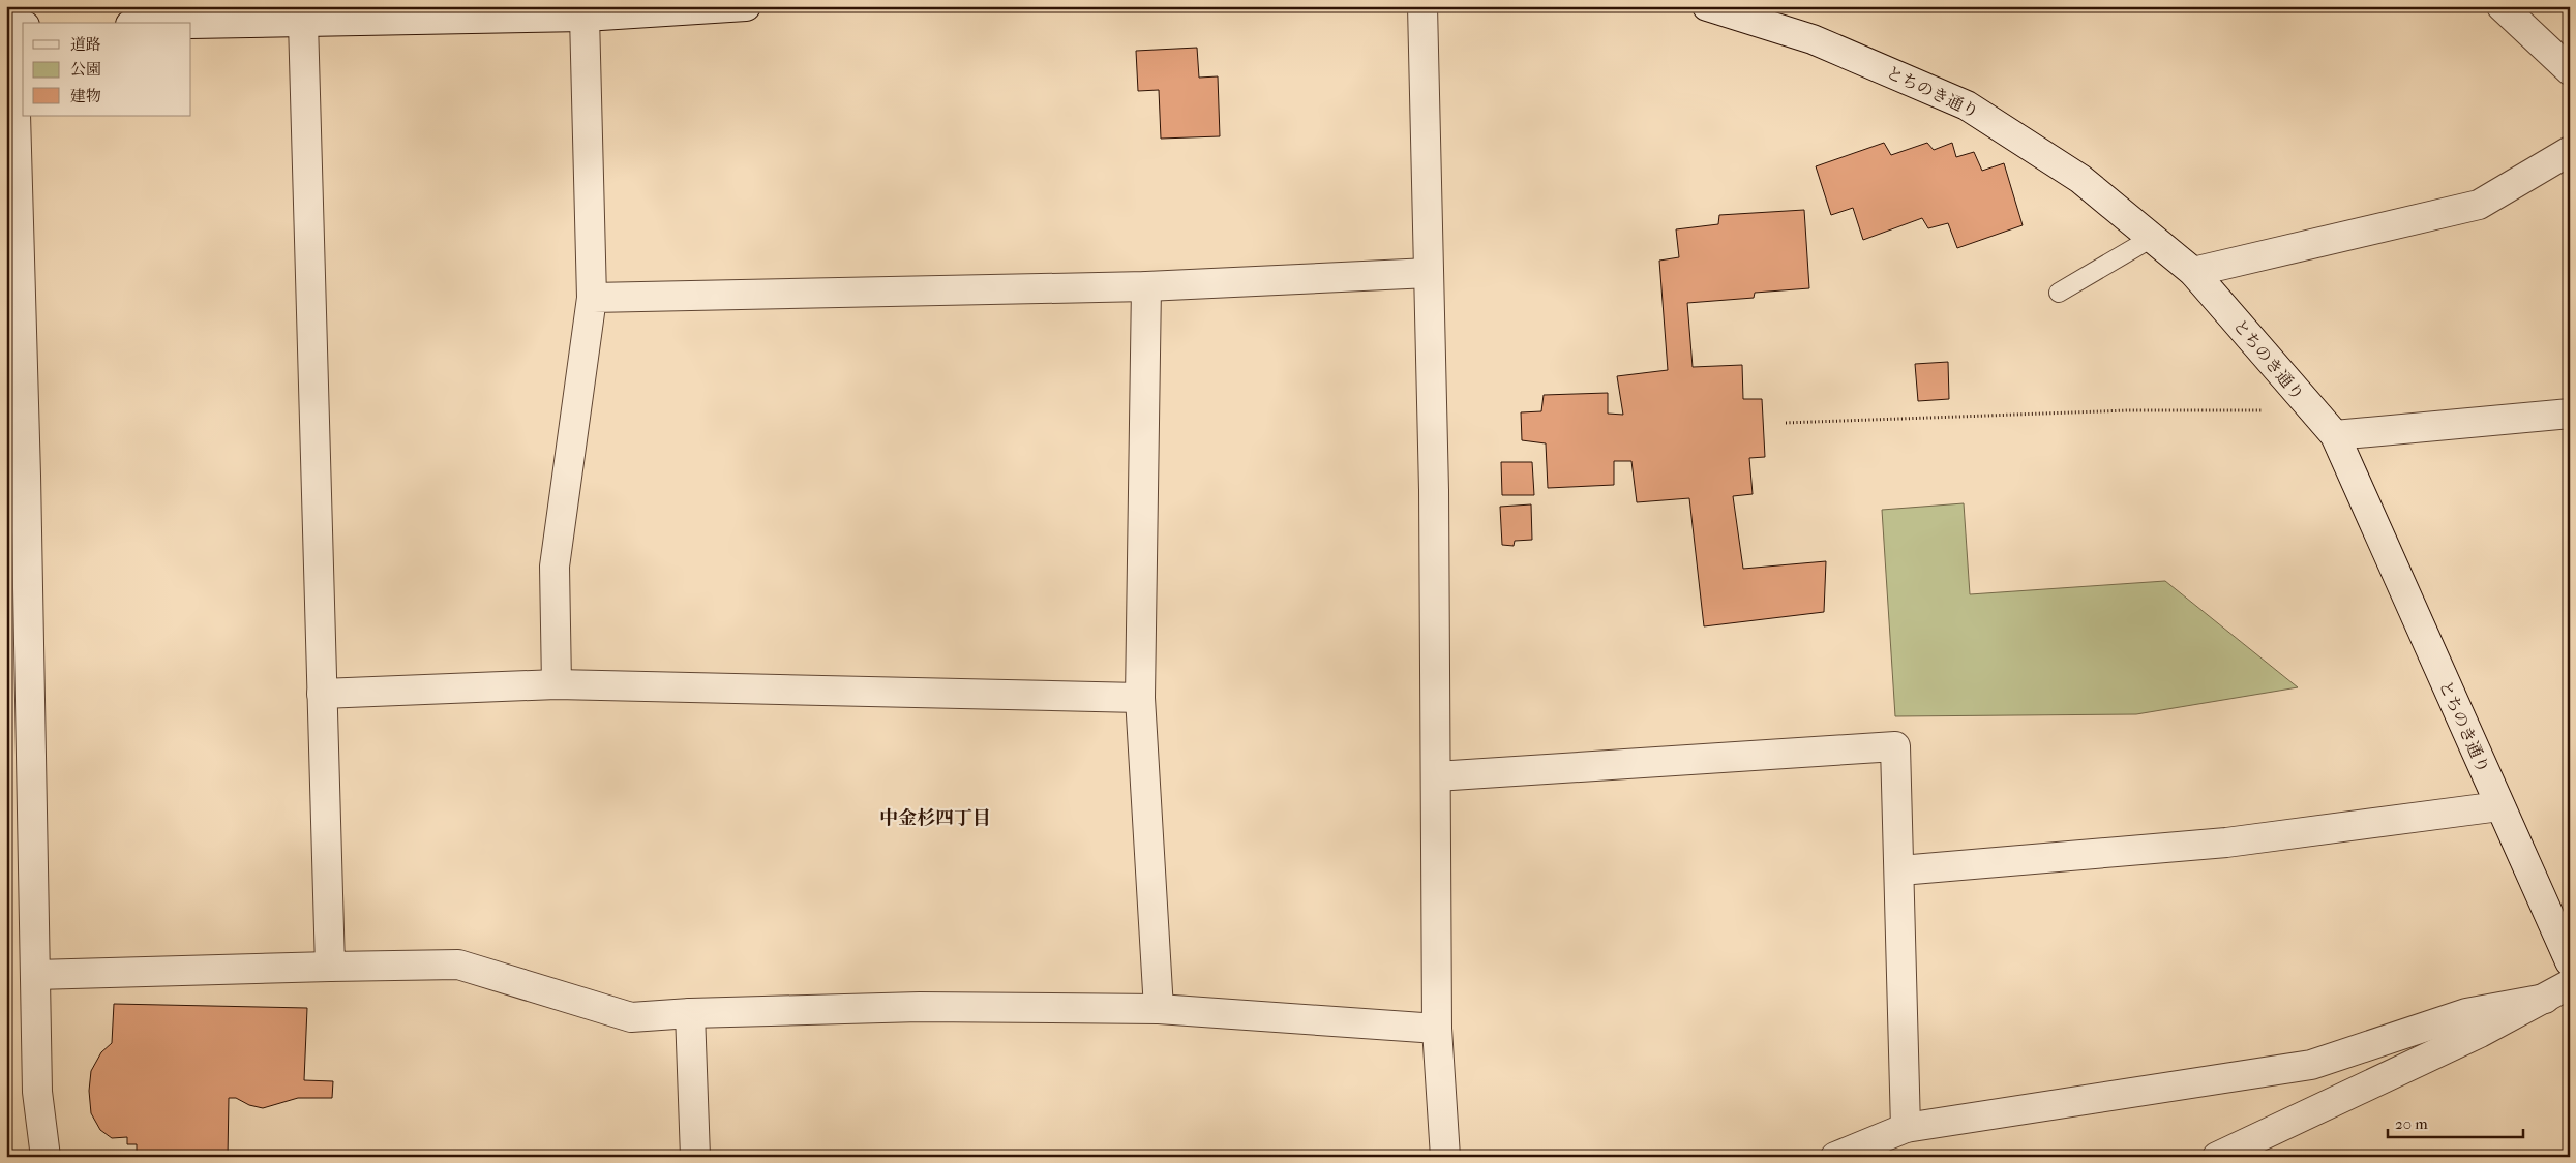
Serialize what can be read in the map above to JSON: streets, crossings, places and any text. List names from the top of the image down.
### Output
{
  "streets": {
    "street": ["とちのき通り"]
  },
  "districts": ["中金杉四丁目"],
  "legend": ["道路", "公園", "建物"],
  "scale_bar": "20 m"
}
